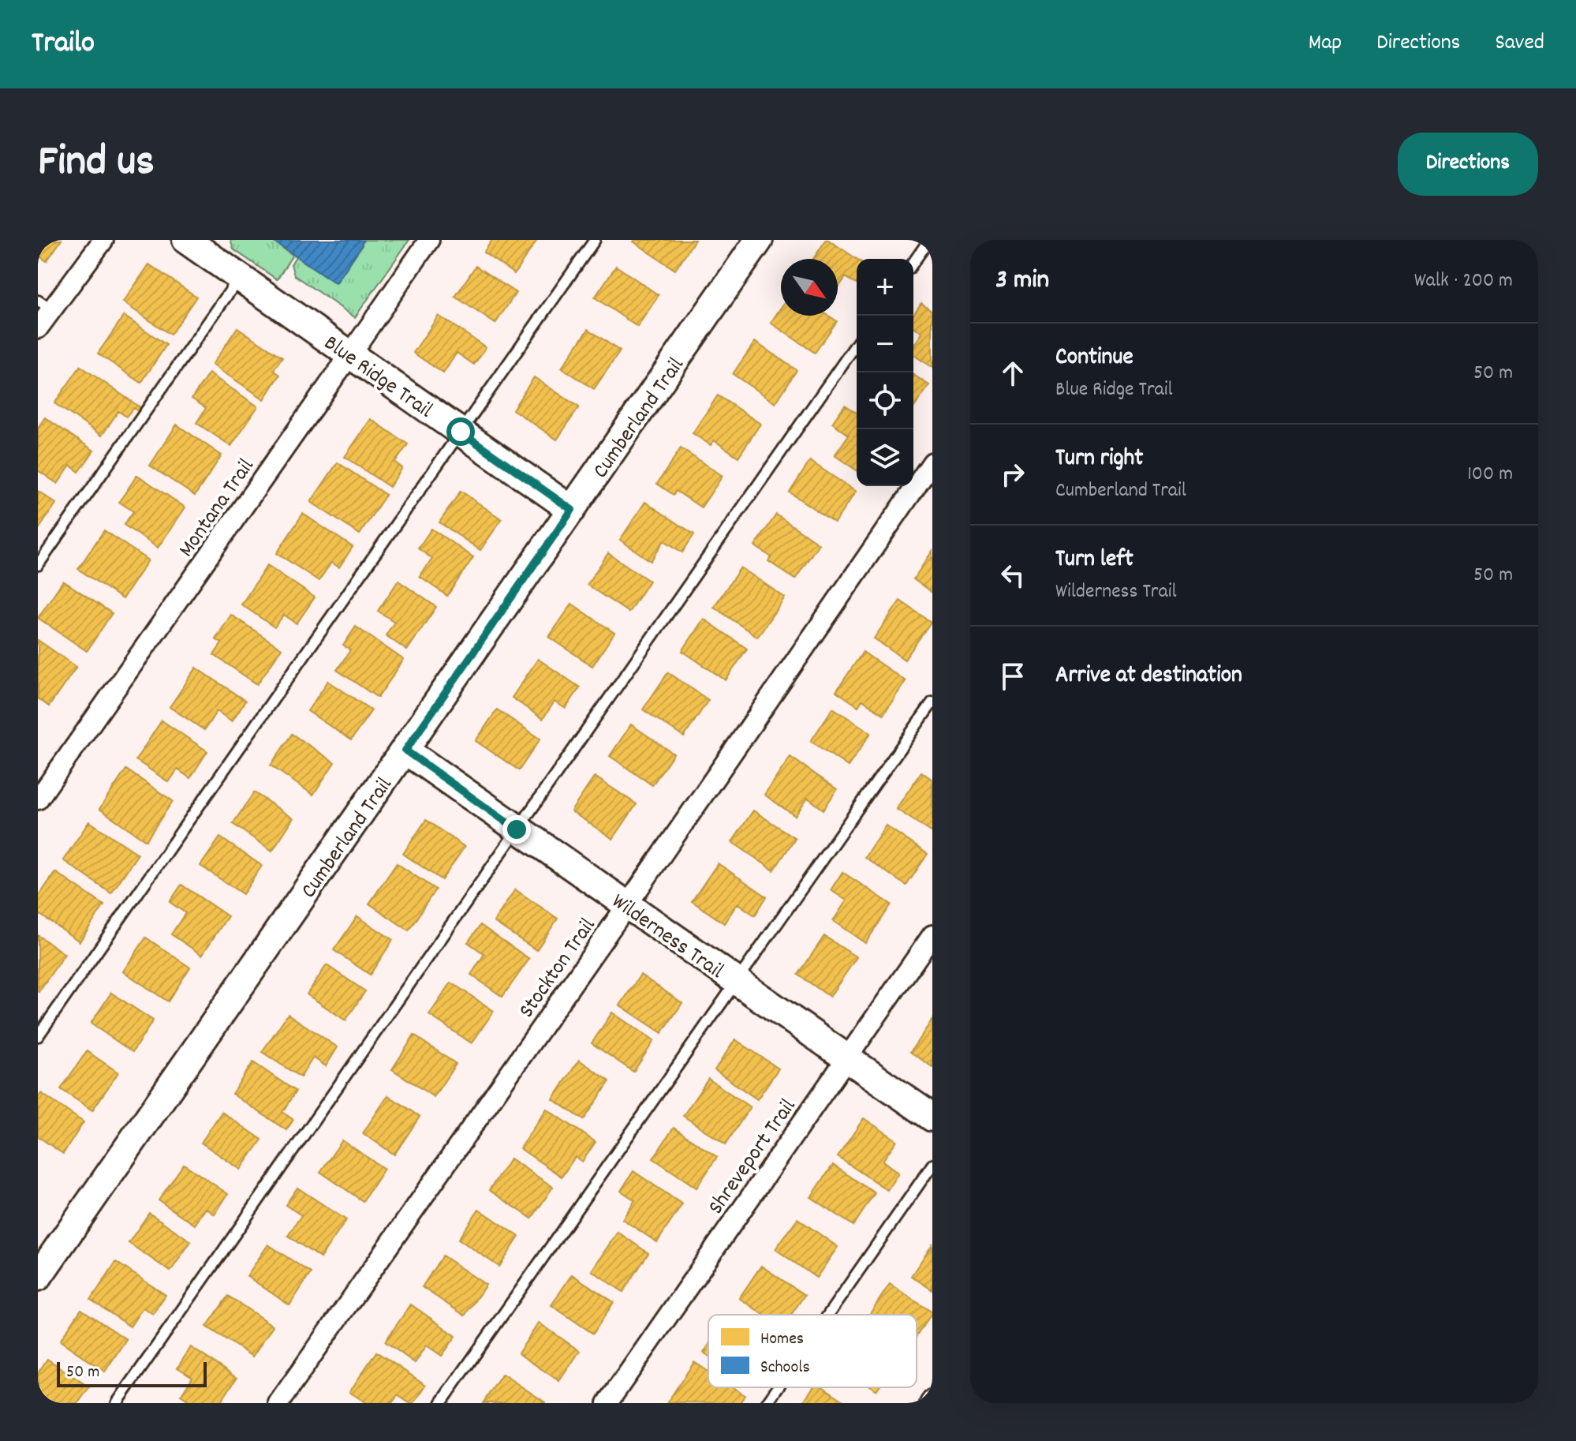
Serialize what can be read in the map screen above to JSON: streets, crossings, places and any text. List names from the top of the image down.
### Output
{
  "streets": {
    "street": [
      "Blue Ridge Trail",
      "Cumberland Trail",
      "Montana Trail",
      "Wilderness Trail",
      "Stockton Trail",
      "Shreveport Trail"
    ]
  },
  "crossings": [
    ["Blue Ridge Trail", "Cumberland Trail"],
    ["Blue Ridge Trail", "Montana Trail"],
    ["Cumberland Trail", "Wilderness Trail"],
    ["Wilderness Trail", "Stockton Trail"],
    ["Wilderness Trail", "Shreveport Trail"]
  ],
  "legend": ["Homes", "Schools"],
  "scale_bar": "50 m",
  "north": "bottom right",
  "page": {
    "header": "Trailo",
    "nav": ["Map", "Directions", "Saved"],
    "title": "Find us",
    "buttons": "Directions",
    "heading": ["3 min", "Walk · 200 m"],
    "map_buttons": ["+", "−"],
    "list": [
      ["Continue", "Blue Ridge Trail", "50 m"],
      ["Turn right", "Cumberland Trail", "100 m"],
      ["Turn left", "Wilderness Trail", "50 m"],
      "Arrive at destination"
    ],
    "scale": "50 m"
  }
}
